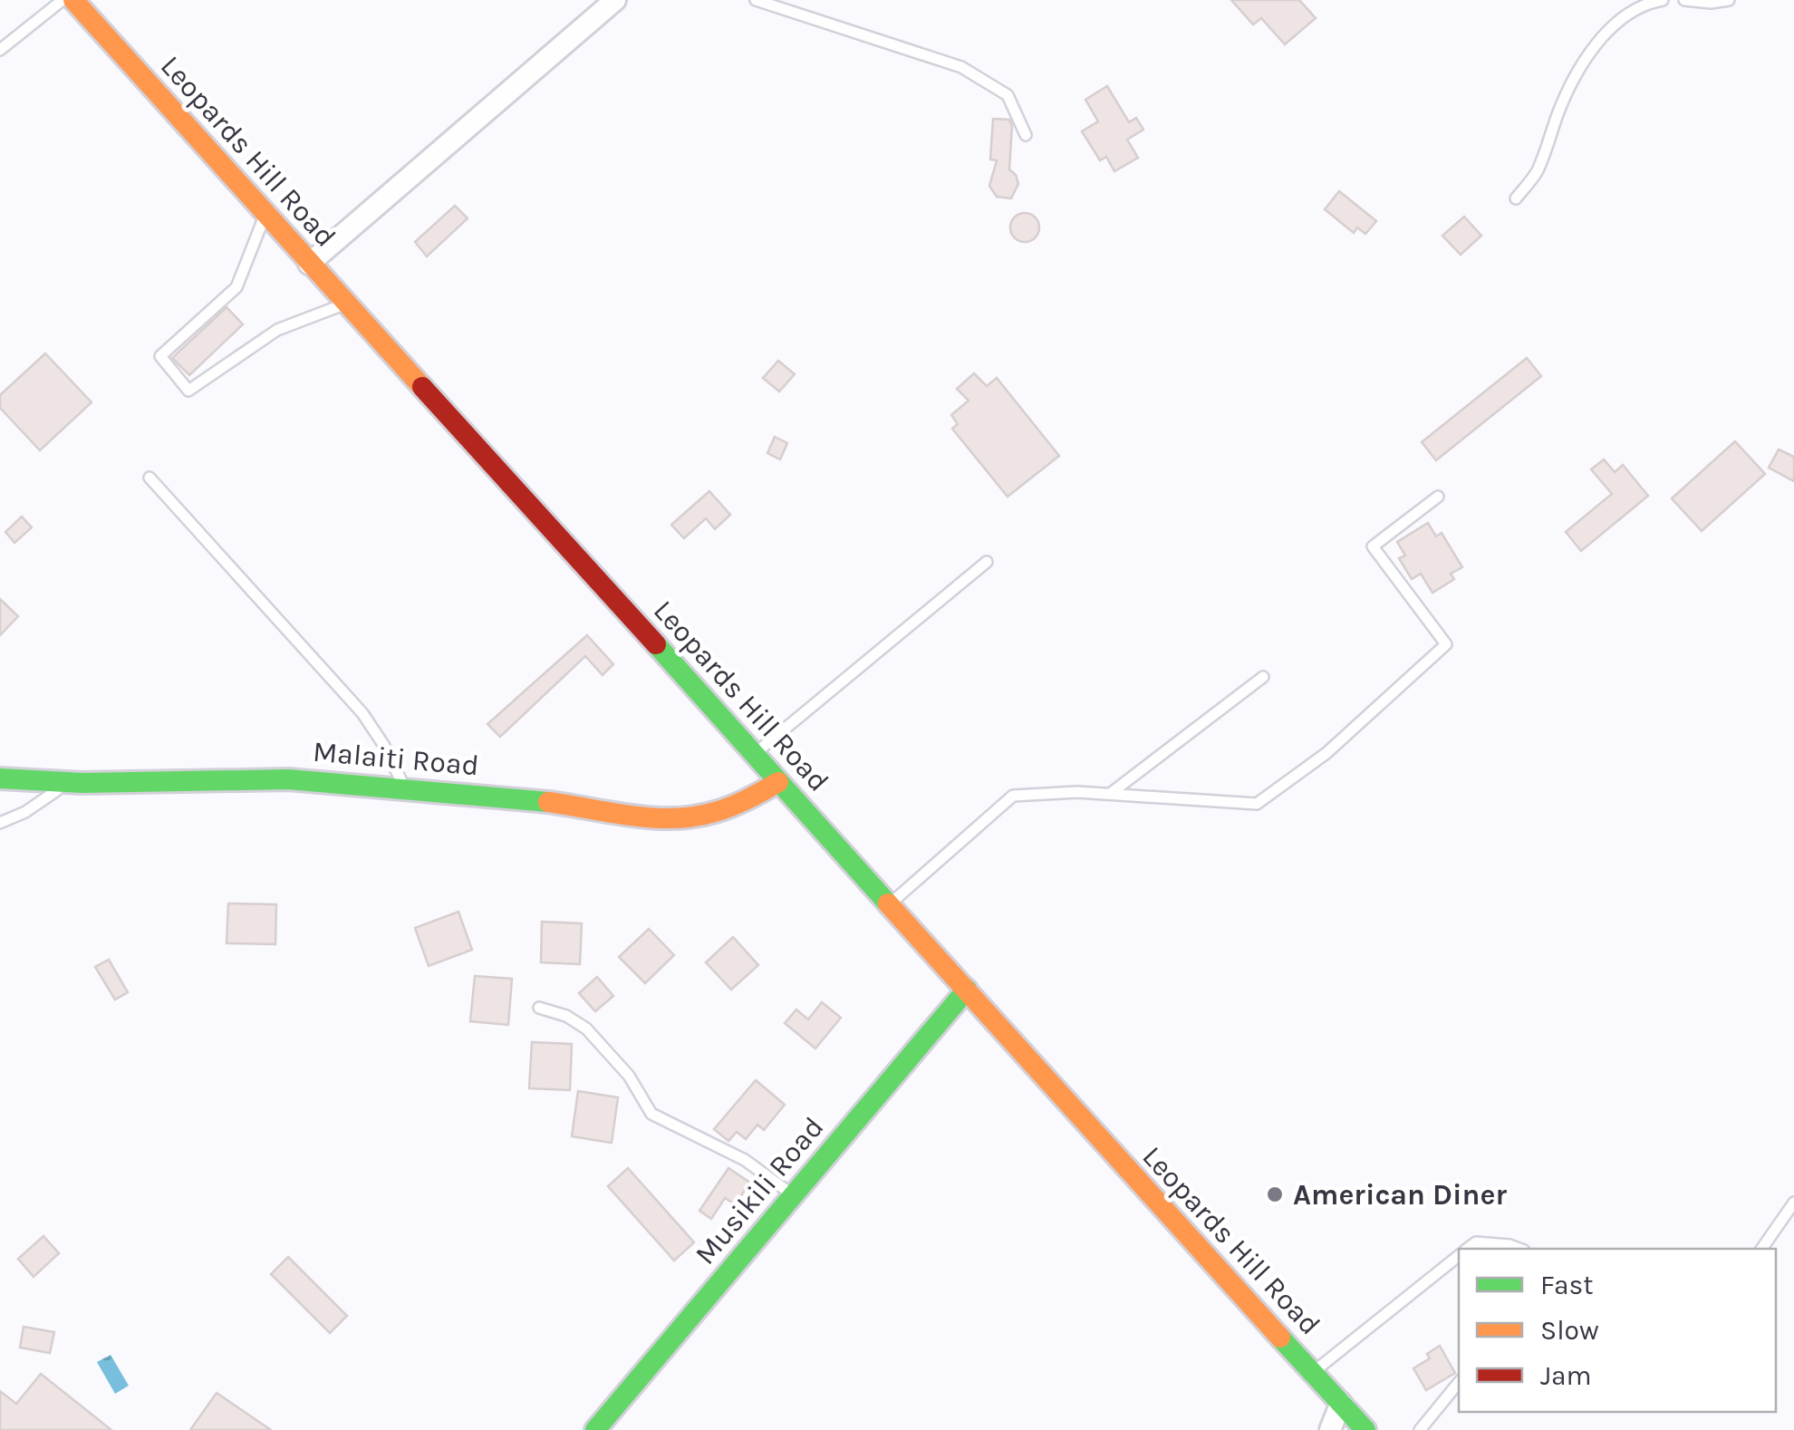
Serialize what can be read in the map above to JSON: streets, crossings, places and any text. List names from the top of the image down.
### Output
{
  "streets": {
    "main road": ["Leopards Hill Road", "Malaiti Road", "Musikili Road"]
  },
  "crossings": [
    ["Leopards Hill Road", "Malaiti Road"],
    ["Leopards Hill Road", "Musikili Road"]
  ],
  "places": ["American Diner"],
  "legend": ["Fast", "Slow", "Jam"]
}
